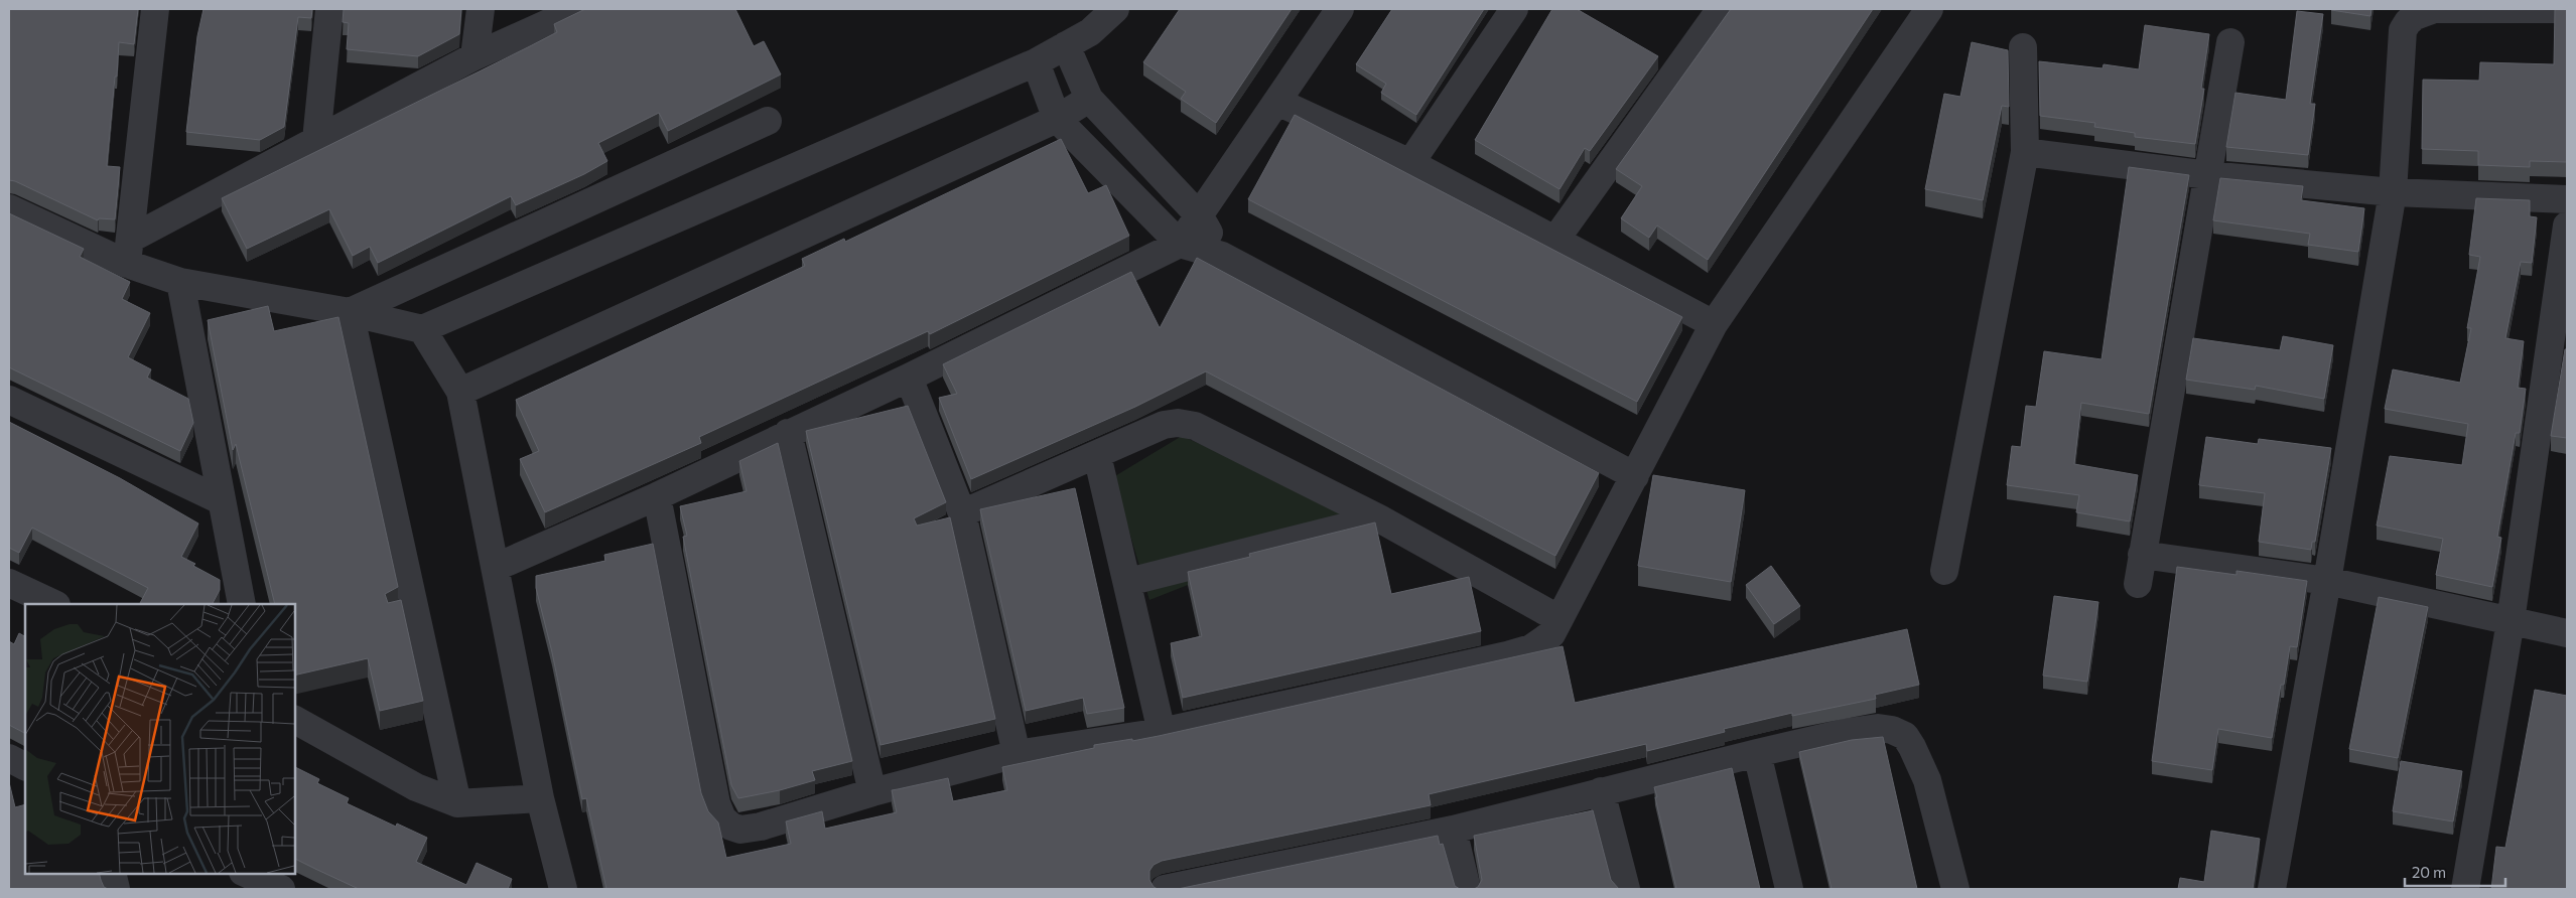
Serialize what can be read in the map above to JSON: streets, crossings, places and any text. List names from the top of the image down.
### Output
{
  "scale_bar": "20 m"
}
